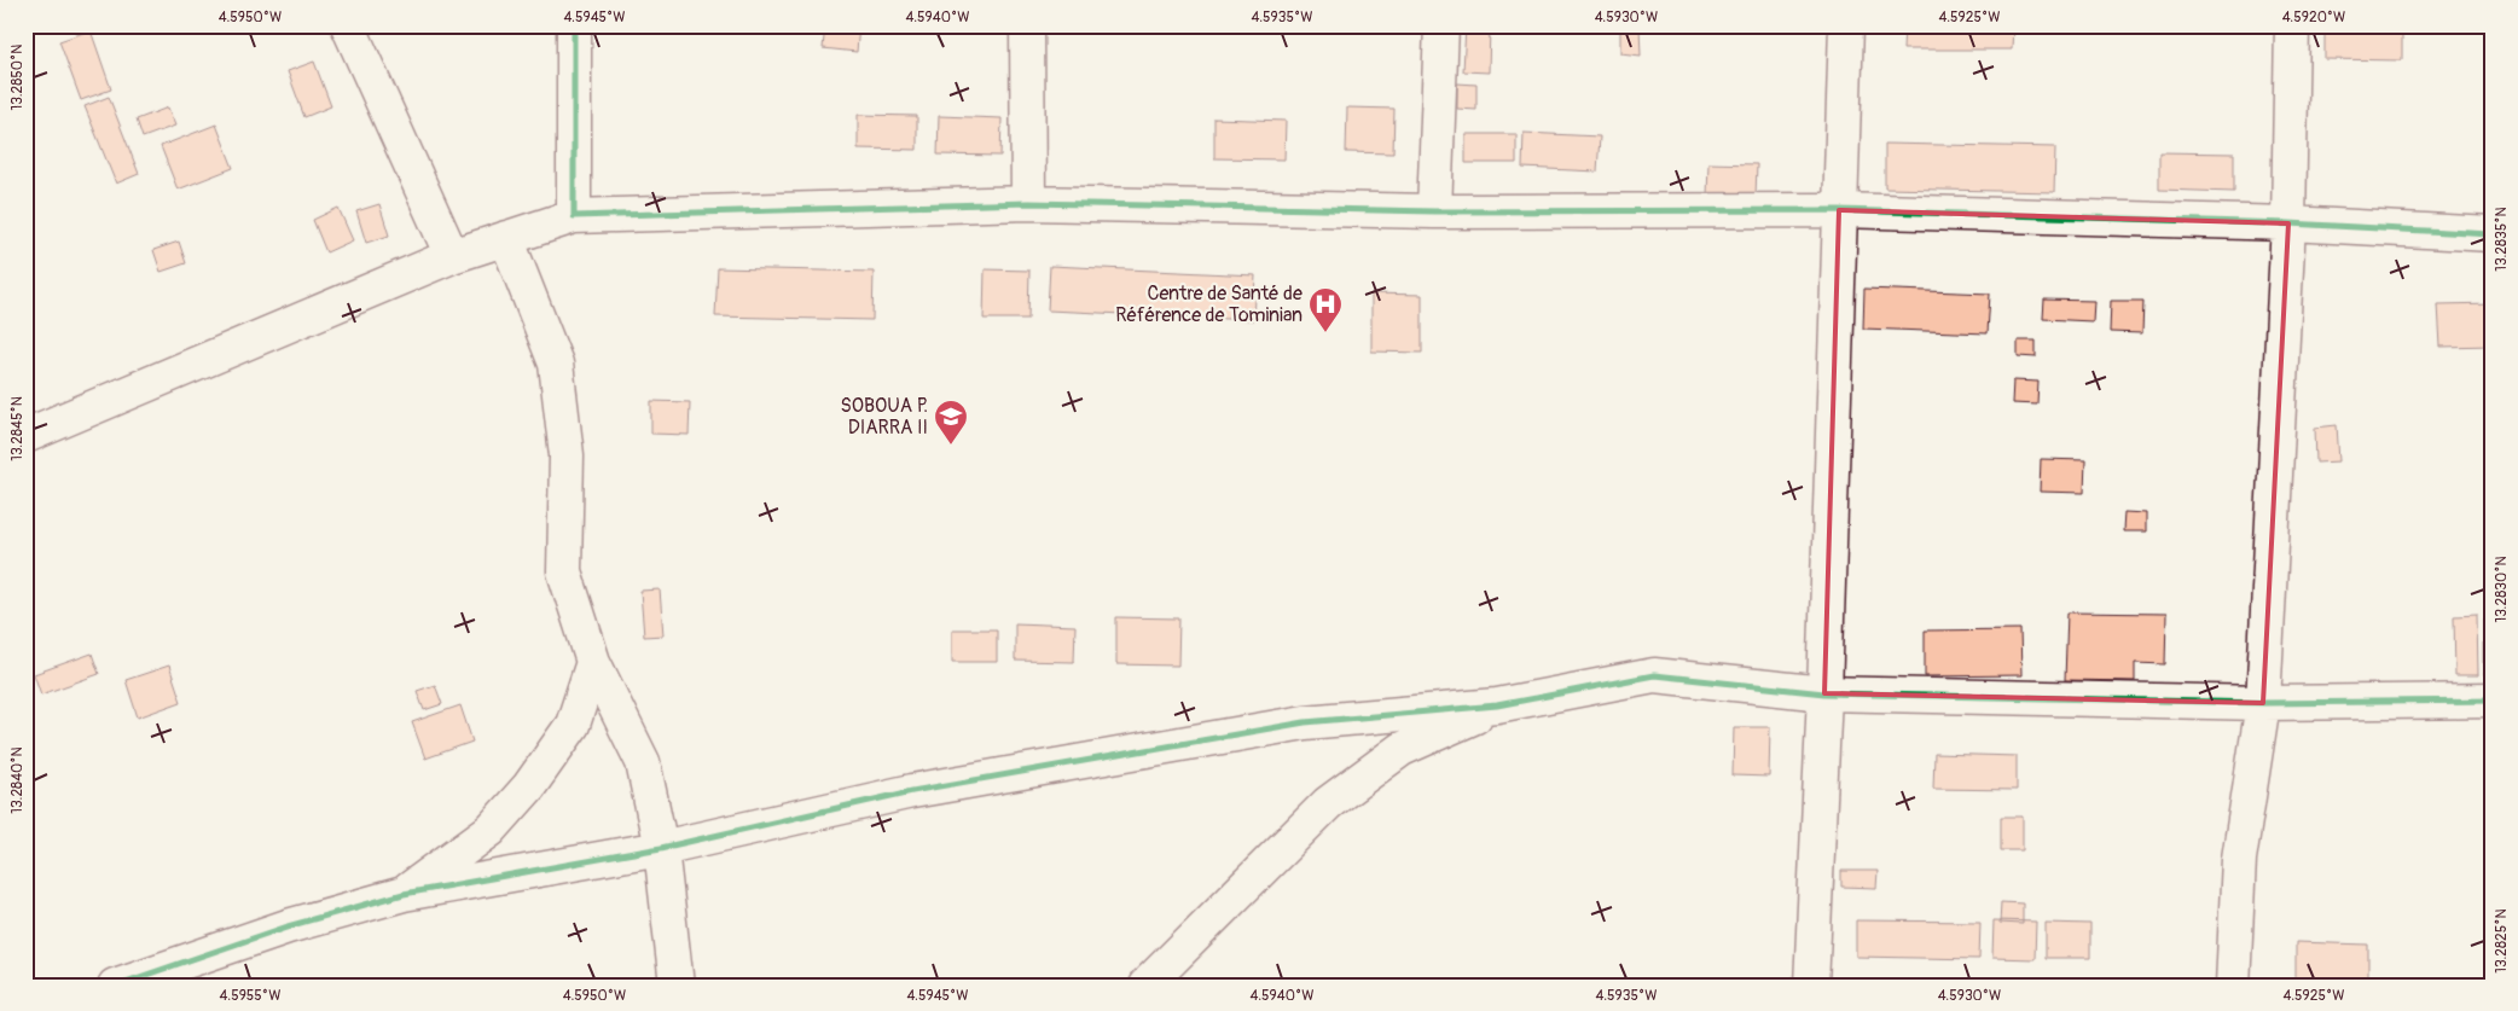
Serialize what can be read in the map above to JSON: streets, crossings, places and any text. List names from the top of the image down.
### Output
{
  "places": {
    "hospital": ["Centre de Santé de Référence de Tominian"],
    "school or university": ["SOBOUA P. DIARRA II"]
  },
  "coordinates": [
    "4.5950°W",
    "4.5945°W",
    "4.5940°W",
    "4.5935°W",
    "4.5930°W",
    "4.5925°W",
    "4.5920°W",
    "13.2850°N",
    "13.2835°N",
    "13.2845°N",
    "13.2830°N",
    "13.2840°N",
    "13.2825°N",
    "4.5955°W"
  ]
}
